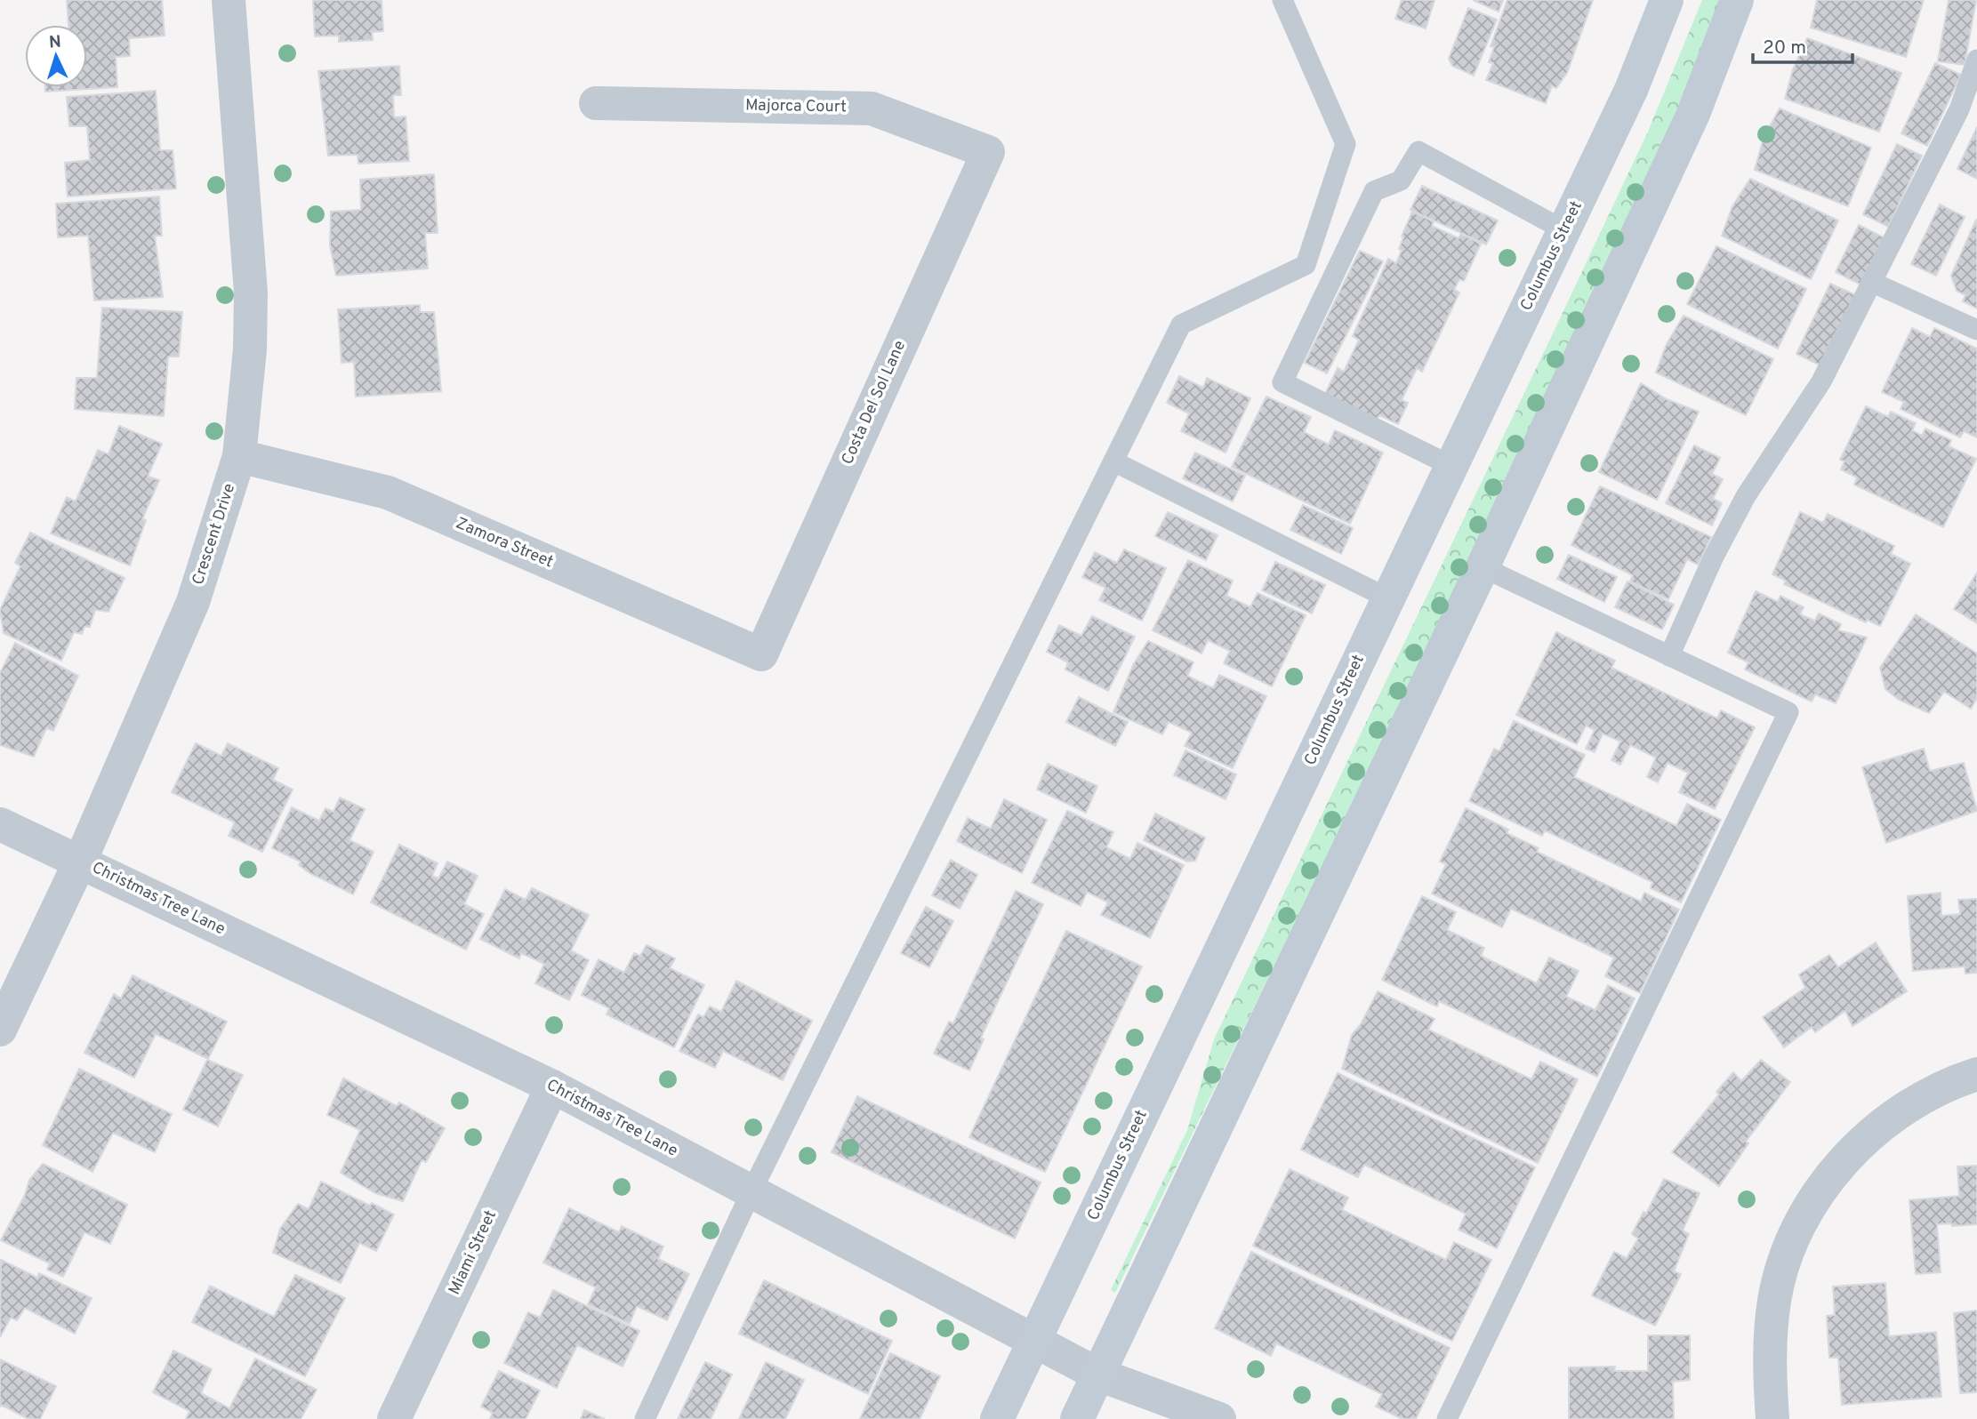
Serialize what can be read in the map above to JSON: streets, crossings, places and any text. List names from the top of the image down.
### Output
{
  "streets": {
    "main road": ["Columbus Street"],
    "street": [
      "Majorca Court",
      "Costa Del Sol Lane",
      "Crescent Drive",
      "Zamora Street",
      "Christmas Tree Lane",
      "Miami Street"
    ]
  },
  "crossings": [
    ["Majorca Court", "Costa Del Sol Lane"],
    ["Columbus Street", "Christmas Tree Lane"],
    ["Costa Del Sol Lane", "Zamora Street"],
    ["Crescent Drive", "Zamora Street"],
    ["Crescent Drive", "Christmas Tree Lane"],
    ["Christmas Tree Lane", "Miami Street"]
  ],
  "scale_bar": "20 m",
  "north": "top"
}
